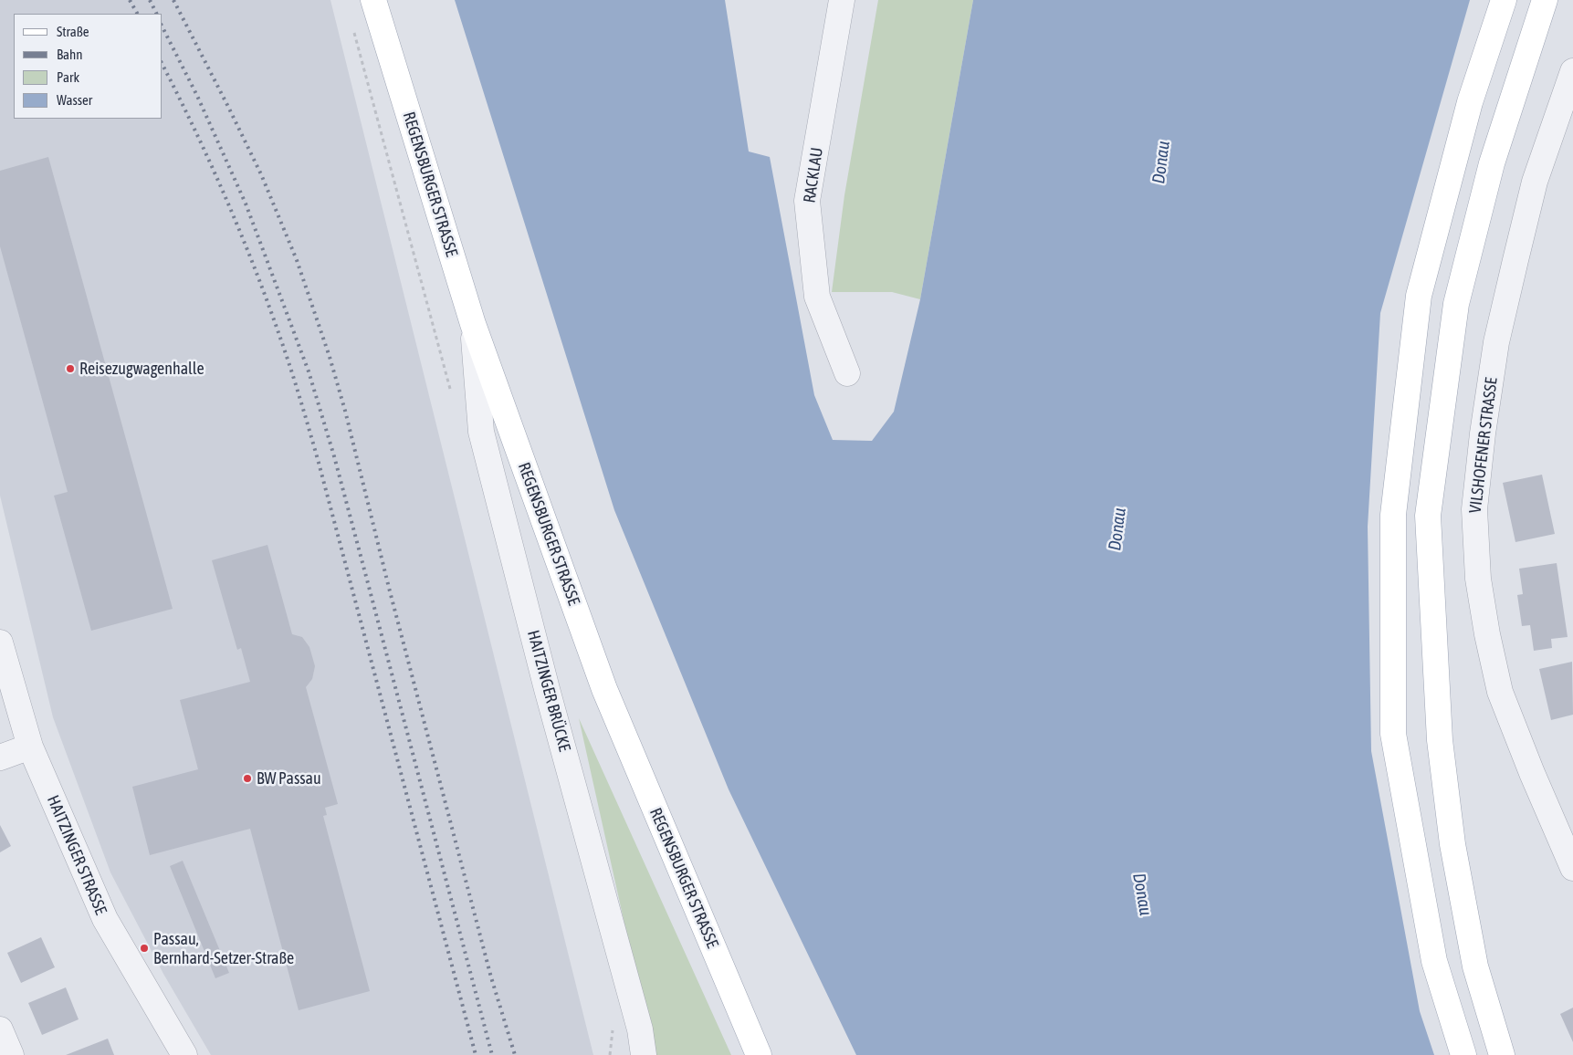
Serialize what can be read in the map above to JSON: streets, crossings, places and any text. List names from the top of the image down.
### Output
{
  "streets": {
    "main road": ["REGENSBURGER STRASSE"],
    "street": [
      "RACKLAU",
      "VILSHOFENER STRASSE",
      "HAITZINGER BRÜCKE",
      "HAITZINGER STRASSE"
    ]
  },
  "crossings": [
    ["REGENSBURGER STRASSE", "HAITZINGER BRÜCKE"]
  ],
  "water": ["Donau"],
  "places": ["Reisezugwagenhalle", "BW Passau", "Passau, Bernhard-Setzer-Straße"],
  "legend": [
    "Straße",
    "Bahn",
    "Park",
    "Wasser"
  ]
}
